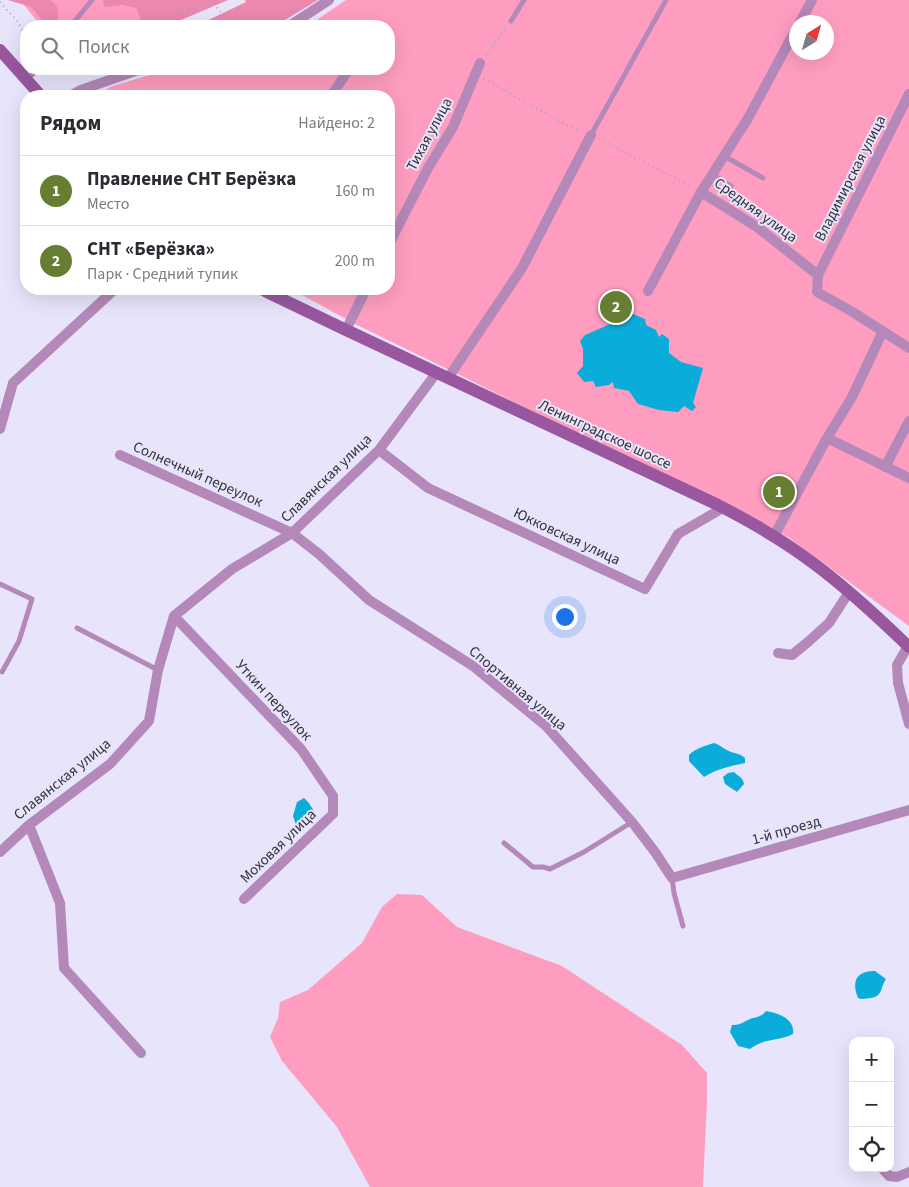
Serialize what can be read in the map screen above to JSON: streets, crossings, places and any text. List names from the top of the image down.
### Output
{
  "streets": {
    "main road": ["Ленинградское шоссе"],
    "street": [
      "Тихая улица",
      "Владимирская улица",
      "Средняя улица",
      "Солнечный переулок",
      "Славянская улица",
      "Юкковская улица",
      "Спортивная улица",
      "Уткин переулок",
      "1-й проезд",
      "Моховая улица"
    ]
  },
  "crossings": [
    ["Владимирская улица", "Средняя улица"],
    ["Ленинградское шоссе", "Славянская улица"],
    ["Ленинградское шоссе", "Юкковская улица"],
    ["Солнечный переулок", "Славянская улица"],
    ["Солнечный переулок", "Спортивная улица"],
    ["Славянская улица", "Юкковская улица"],
    ["Славянская улица", "Спортивная улица"],
    ["Славянская улица", "Уткин переулок"],
    ["Спортивная улица", "1-й проезд"],
    ["Уткин переулок", "Моховая улица"]
  ],
  "north": "top right",
  "page": {
    "search": "Поиск",
    "heading": ["Рядом", "Найдено: 2"],
    "list": [
      {
        "mark": "1",
        "name": "Правление СНТ Берёзка",
        "note": "Место",
        "value": "160 m"
      },
      {
        "mark": "2",
        "name": "СНТ «Берёзка»",
        "note": "Парк · Средний тупик",
        "value": "200 m"
      }
    ],
    "pins": ["2", "1"],
    "map_buttons": ["+", "−"]
  }
}
